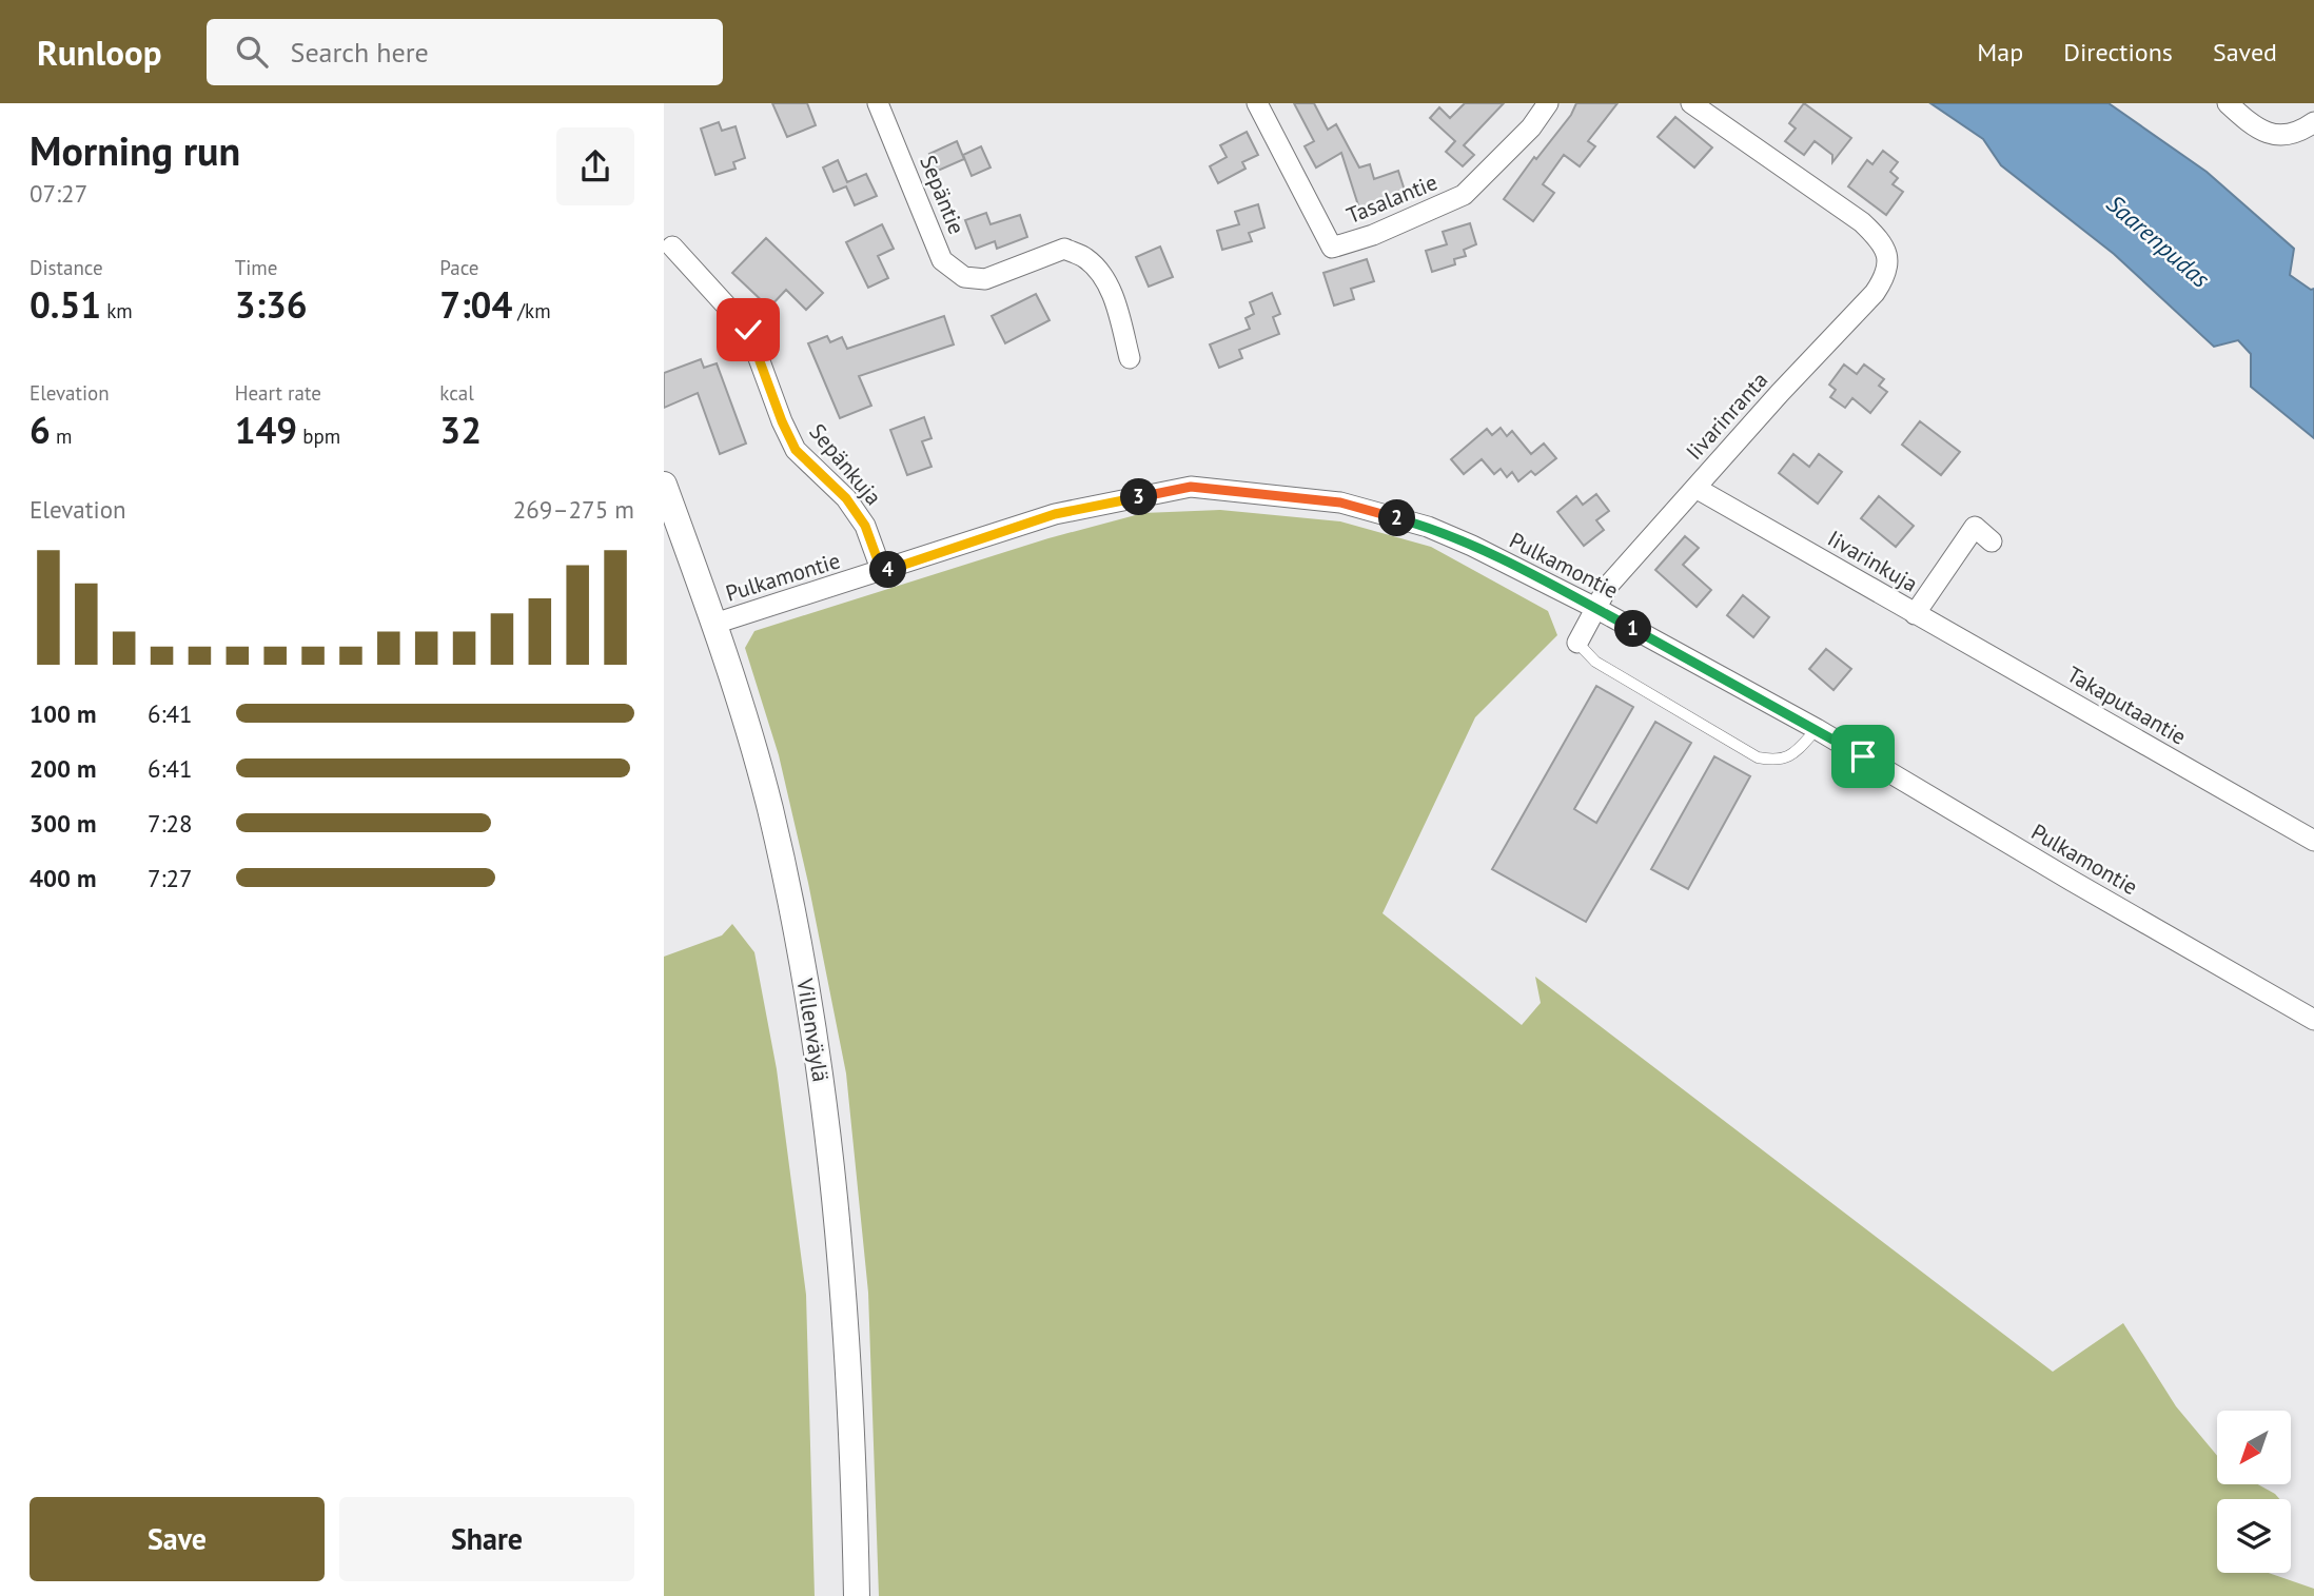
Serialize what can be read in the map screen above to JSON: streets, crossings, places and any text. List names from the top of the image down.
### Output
{
  "streets": {
    "street": [
      "Sepäntie",
      "Tasalantie",
      "Iivarinranta",
      "Sepänkuja",
      "Iivarinkuja",
      "Pulkamontie",
      "Takaputaantie",
      "Villenväylä"
    ]
  },
  "crossings": [
    ["Iivarinranta", "Iivarinkuja"],
    ["Iivarinranta", "Pulkamontie"],
    ["Sepänkuja", "Pulkamontie"],
    ["Iivarinkuja", "Takaputaantie"],
    ["Pulkamontie", "Villenväylä"]
  ],
  "water": ["Saarenpudas"],
  "north": "bottom left",
  "page": {
    "header": "Runloop",
    "search": "Search here",
    "nav": ["Map", "Directions", "Saved"],
    "heading": ["Morning run", "07:27"],
    "stats": [
      ["Distance", "0.51 km"],
      ["Time", "3:36"],
      ["Pace", "7:04 /km"],
      ["Elevation", "6 m"],
      ["Heart rate", "149 bpm"],
      ["kcal", "32"]
    ],
    "pins": [
      "3",
      "2",
      "4",
      "1"
    ],
    "chart": ["Elevation", "269–275 m"],
    "list": [
      {
        "name": "100 m",
        "note": "6:41"
      },
      {
        "name": "200 m",
        "note": "6:41"
      },
      {
        "name": "300 m",
        "note": "7:28"
      },
      {
        "name": "400 m",
        "note": "7:27"
      }
    ],
    "buttons": ["Save", "Share"]
  }
}
